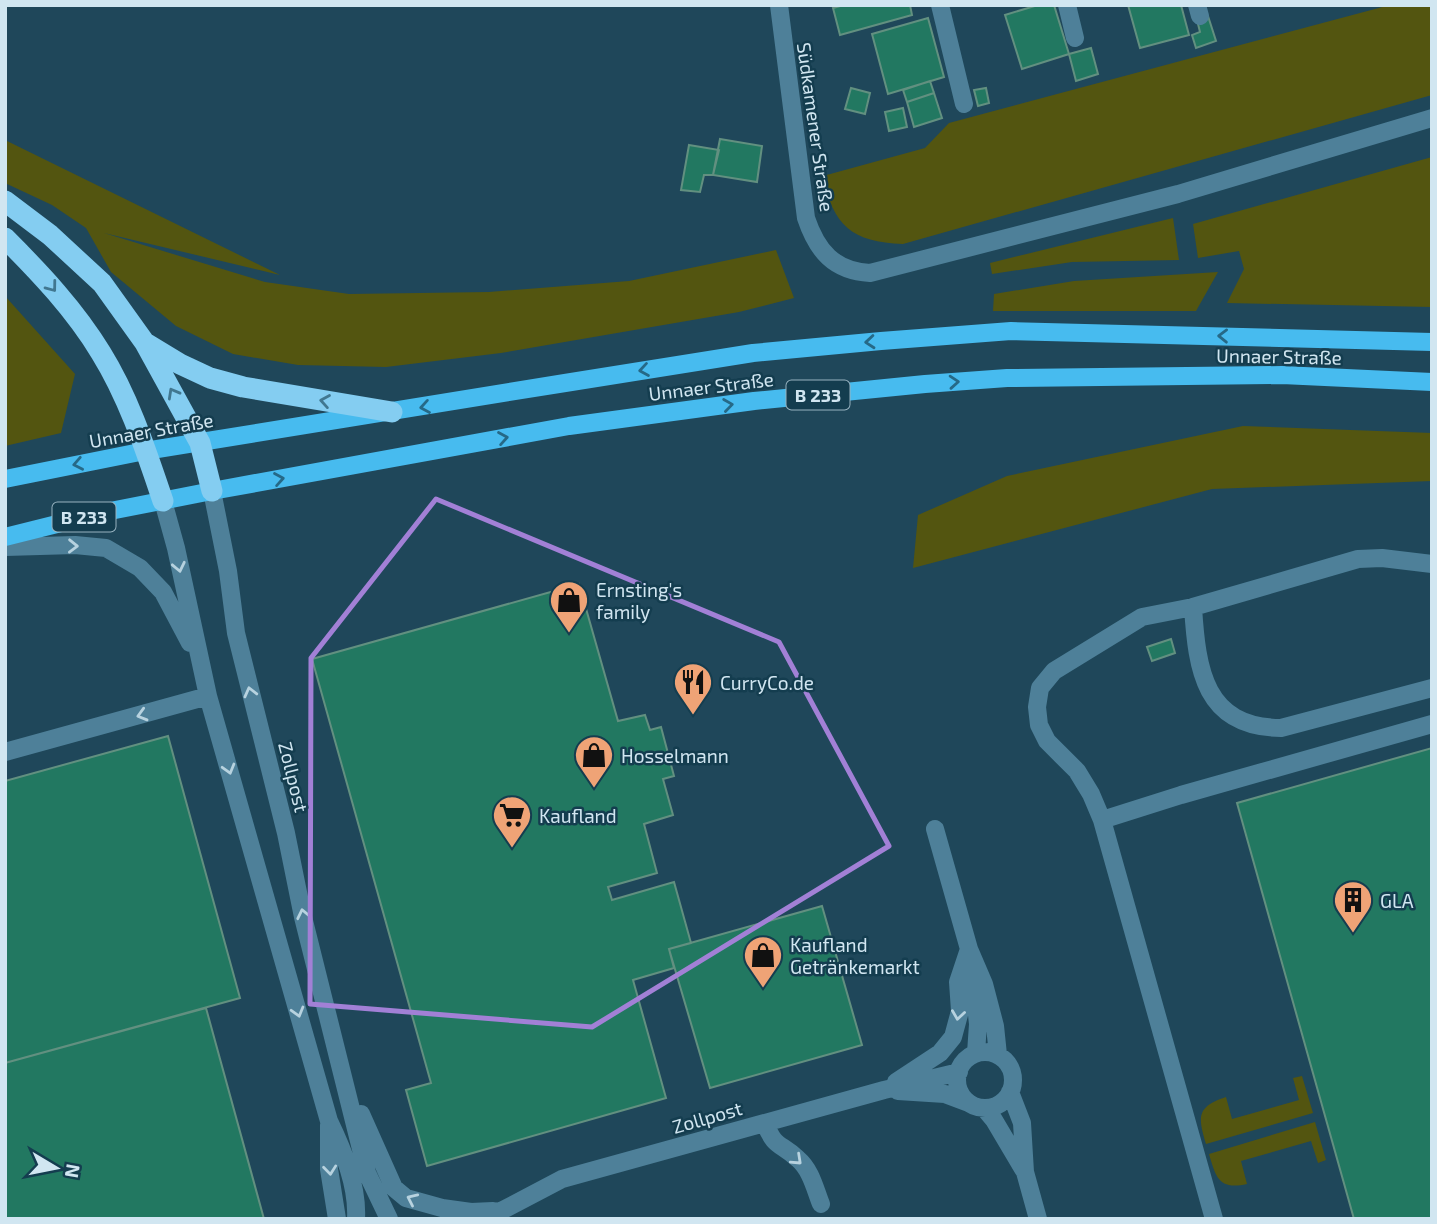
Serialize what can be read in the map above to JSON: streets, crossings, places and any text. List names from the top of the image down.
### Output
{
  "streets": {
    "main road": ["Unnaer Straße", "B 233"],
    "street": ["Südkamener Straße", "Zollpost"]
  },
  "crossings": [
    ["Unnaer Straße", "Zollpost"]
  ],
  "places": {
    "shop": ["Ernsting's family", "Hosselmann", "Kaufland Getränkemarkt"],
    "restaurant": ["CurryCo.de"],
    "supermarket": ["Kaufland"],
    "building": ["GLA"]
  },
  "north": "right"
}
